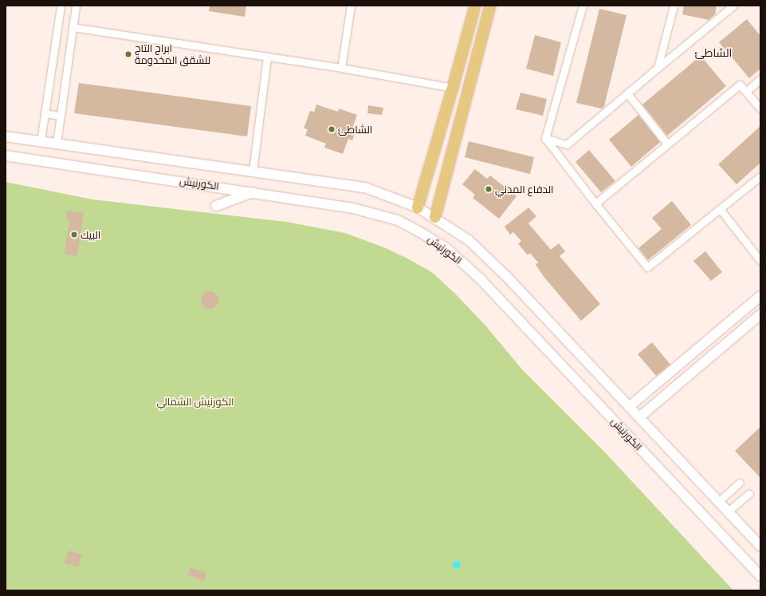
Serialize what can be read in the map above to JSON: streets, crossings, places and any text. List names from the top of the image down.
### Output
{
  "streets": {
    "main road": ["الكورنيش"]
  },
  "districts": ["الشاطئ"],
  "parks": ["الكورنيش الشمالي"],
  "places": [
    "ابراج التاج للشقق المخدومة",
    "الشاطئ",
    "الدفاع المدني",
    "البيك"
  ]
}
